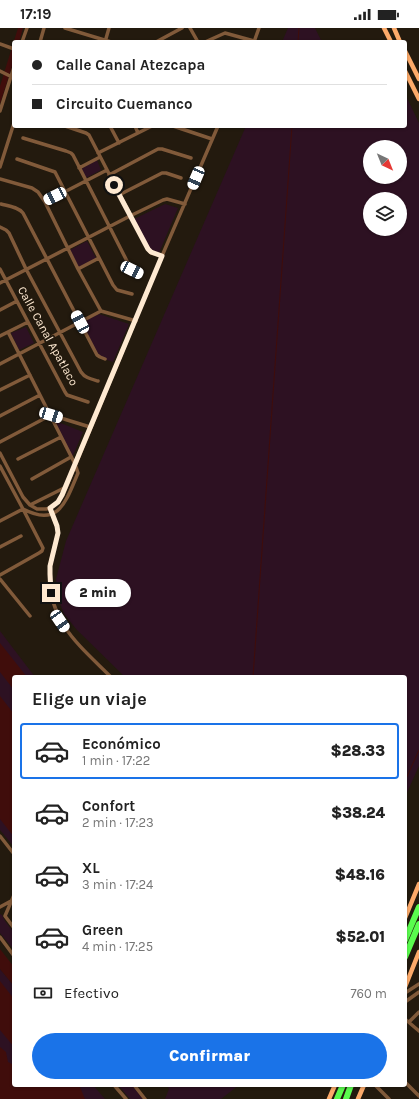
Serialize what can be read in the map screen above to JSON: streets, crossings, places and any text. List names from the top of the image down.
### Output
{
  "streets": {
    "street": ["Calle Canal Apatlaco"]
  },
  "north": "bottom right",
  "page": {
    "status": "17:19",
    "banner": ["Calle Canal Atezcapa", "Circuito Cuemanco"],
    "bubble": "2 min",
    "heading": "Elige un viaje",
    "list": [
      {
        "name": "Económico",
        "note": "1 min · 17:22",
        "value": "$28.33"
      },
      {
        "name": "Confort",
        "note": "2 min · 17:23",
        "value": "$38.24"
      },
      {
        "name": "XL",
        "note": "3 min · 17:24",
        "value": "$48.16"
      },
      {
        "name": "Green",
        "note": "4 min · 17:25",
        "value": "$52.01"
      }
    ],
    "pay": ["Efectivo", "760 m"],
    "buttons": "Confirmar"
  }
}
